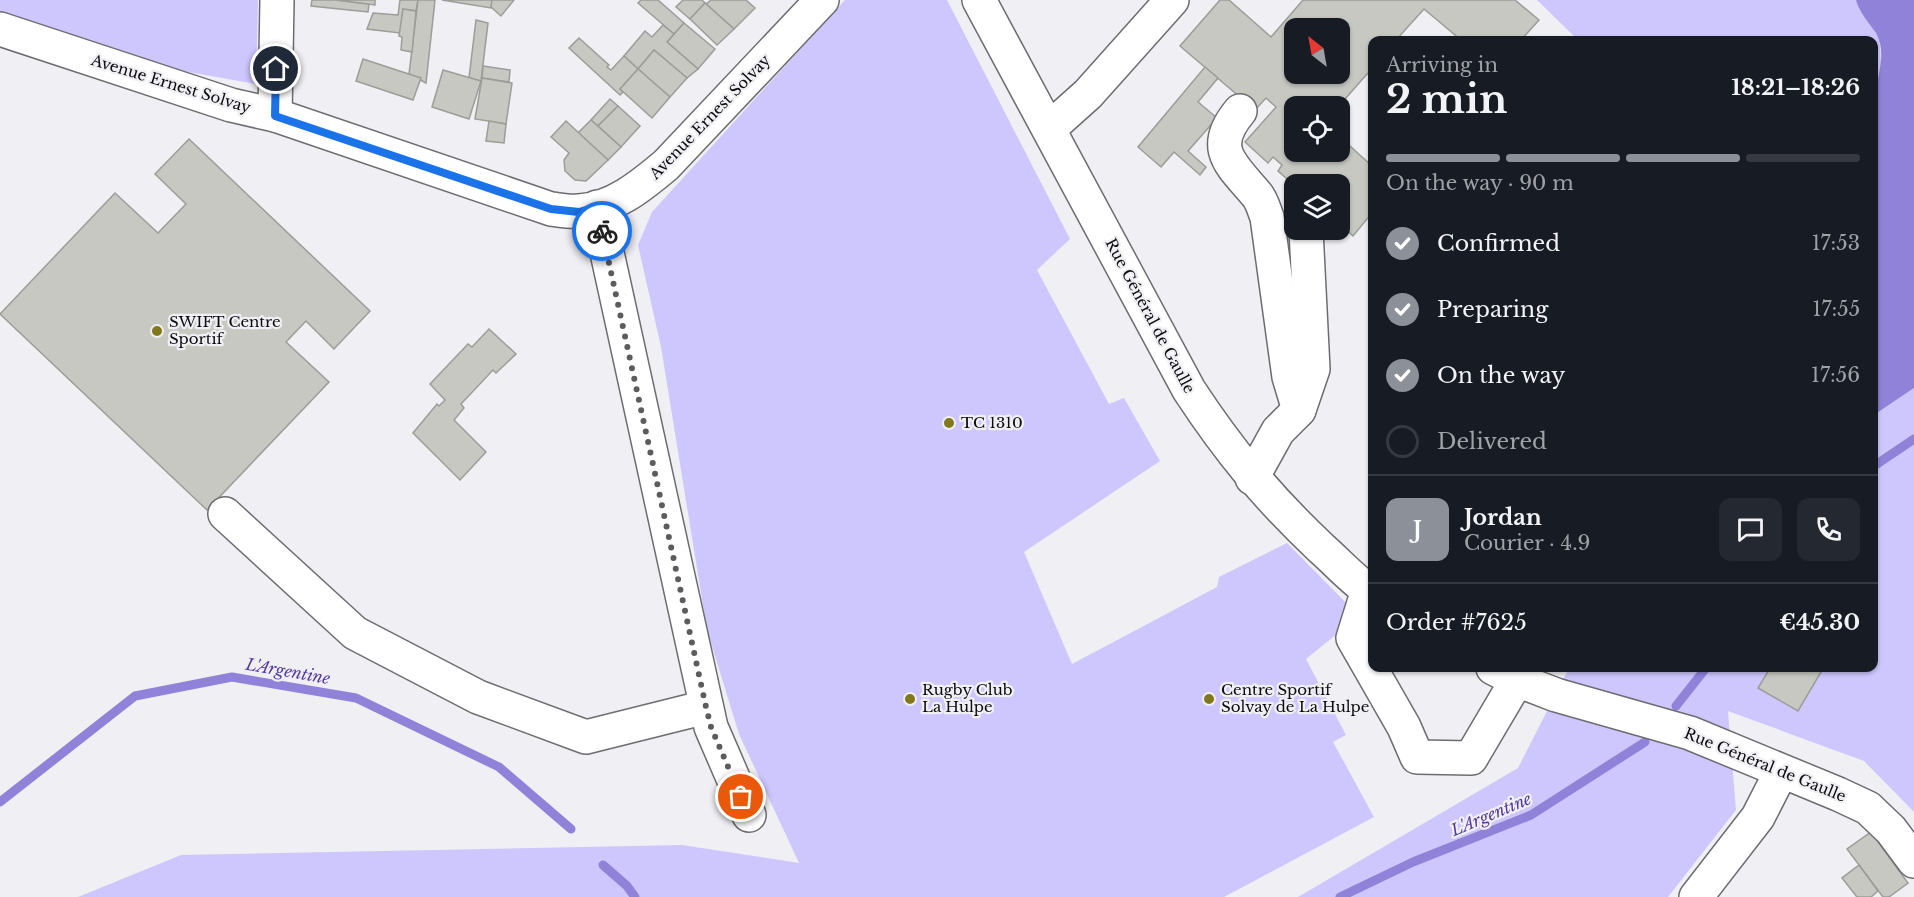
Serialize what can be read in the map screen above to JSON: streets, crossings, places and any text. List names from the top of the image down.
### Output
{
  "streets": {
    "street": ["Avenue Ernest Solvay", "Rue Général de Gaulle"]
  },
  "water": ["L'Argentine"],
  "places": [
    "SWIFT Centre Sportif",
    "TC 1310",
    "Rugby Club La Hulpe",
    "Centre Sportif Solvay de La Hulpe"
  ],
  "north": "top left",
  "page": {
    "heading": ["2 min", "Arriving in", "18:21–18:26"],
    "panel": [
      "Jordan",
      "Courier · 4.9",
      "Order #7625",
      "€45.30"
    ],
    "bar": "On the way · 90 m",
    "list": [
      ["Confirmed", "17:53"],
      ["Preparing", "17:55"],
      ["On the way", "17:56"],
      "Delivered"
    ],
    "round": "J"
  }
}
